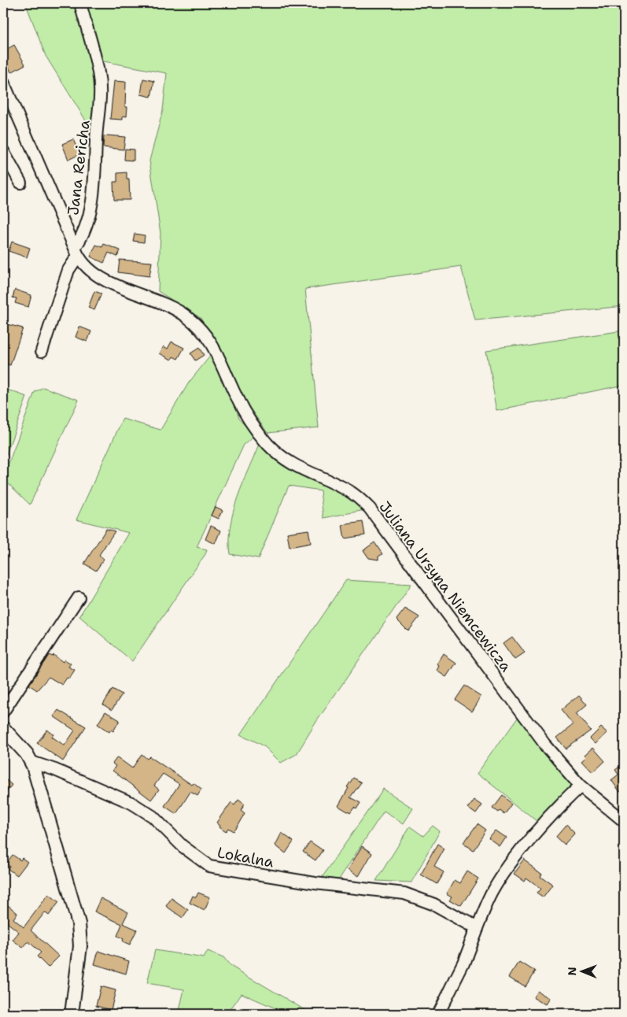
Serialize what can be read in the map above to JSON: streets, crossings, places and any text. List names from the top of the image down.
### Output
{
  "streets": {
    "street": ["Jana Rericha", "Juliana Ursyna Niemcewicza", "Lokalna"]
  },
  "crossings": [
    ["Jana Rericha", "Juliana Ursyna Niemcewicza"]
  ],
  "north": "left"
}
